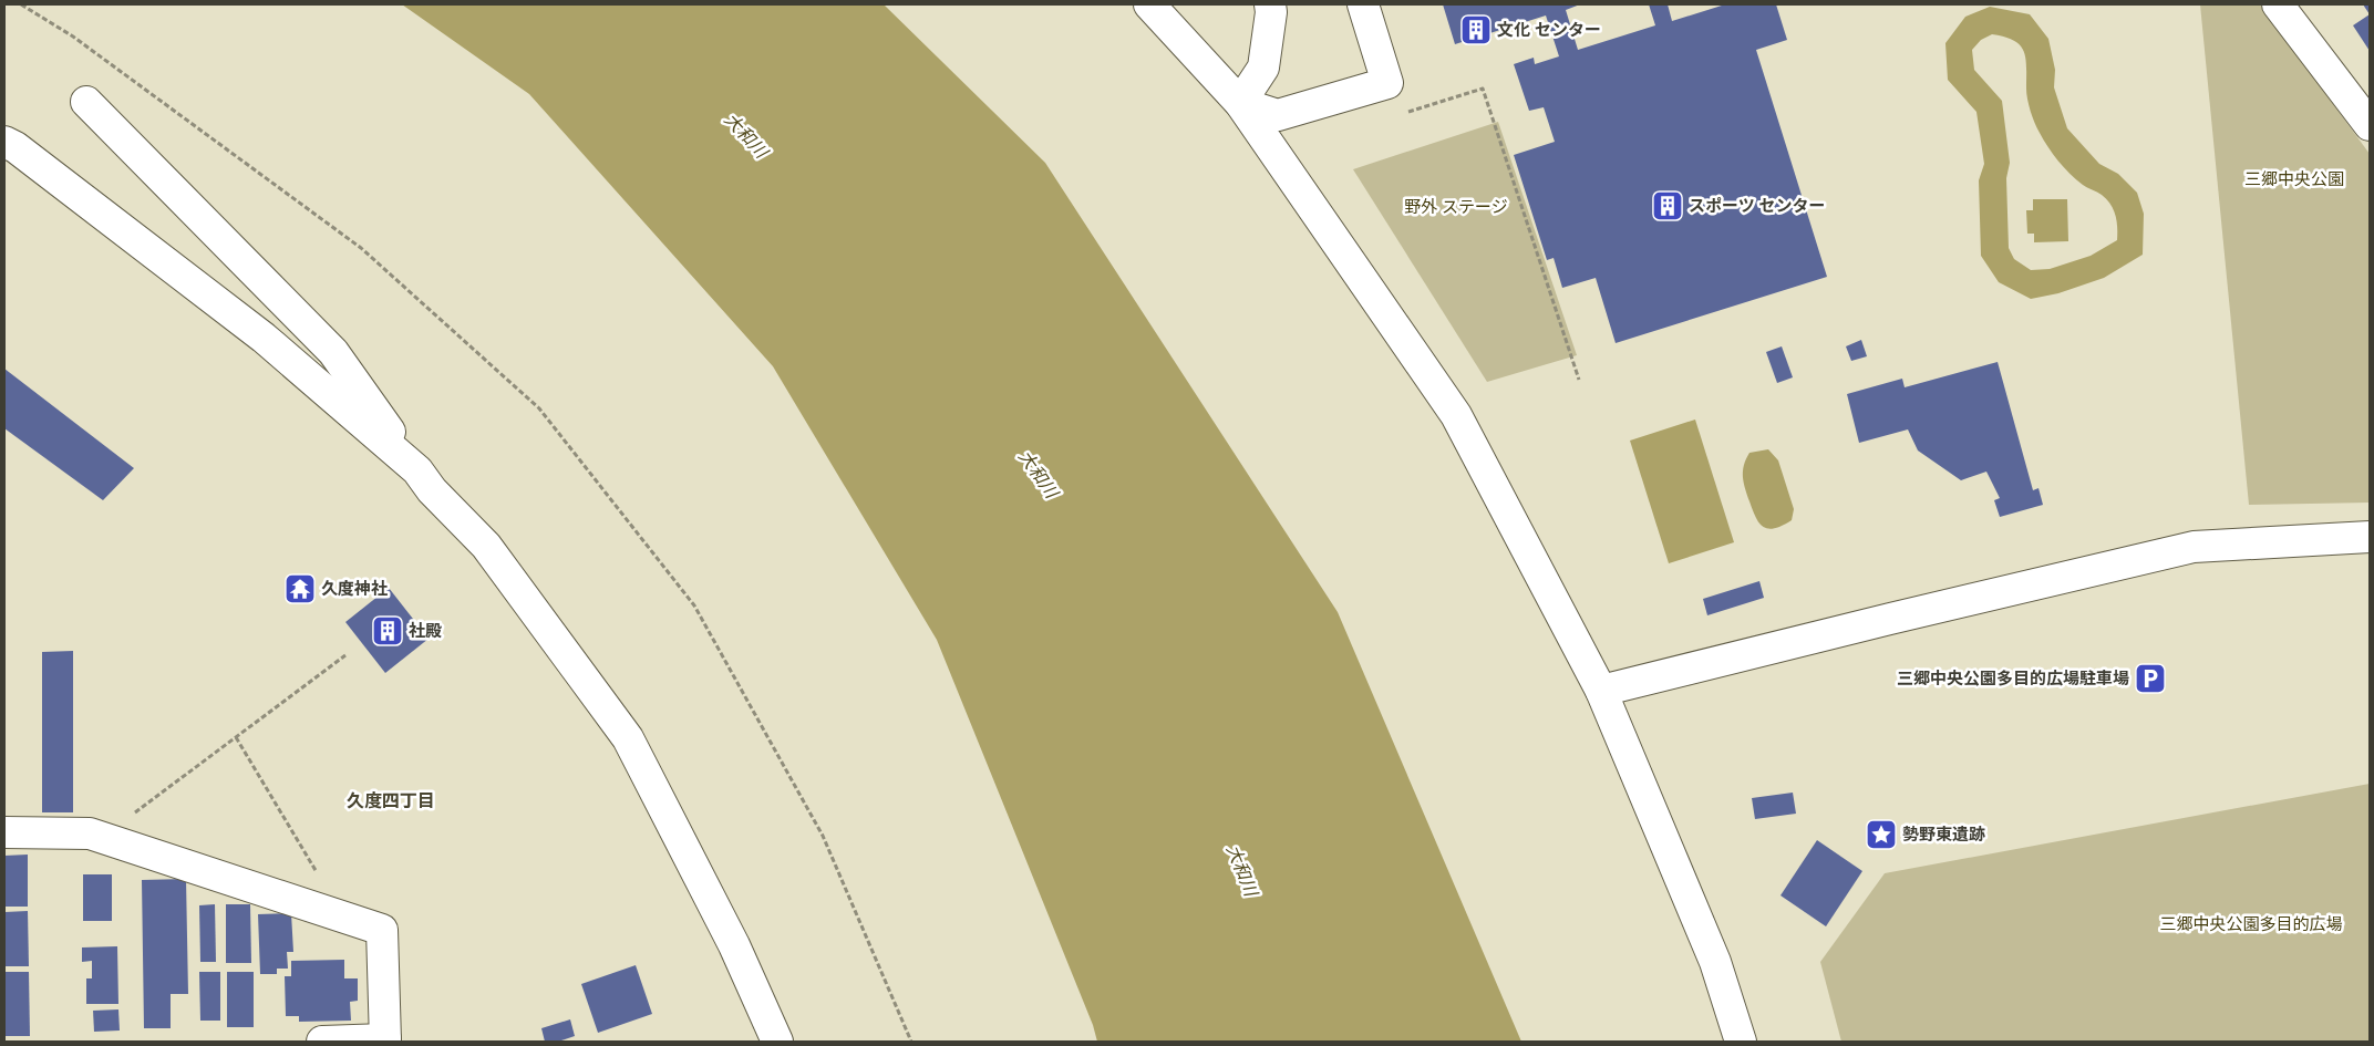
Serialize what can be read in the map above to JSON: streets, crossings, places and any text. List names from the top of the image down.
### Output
{
  "districts": ["久度四丁目"],
  "water": ["大和川"],
  "parks": ["三郷中央公園", "野外 ステージ", "三郷中央公園多目的広場"],
  "places": {
    "building": ["文化 センター", "スポーツ センター", "社殿"],
    "temple": ["久度神社"],
    "parking": ["三郷中央公園多目的広場駐車場"],
    "place": ["勢野東遺跡"]
  }
}
